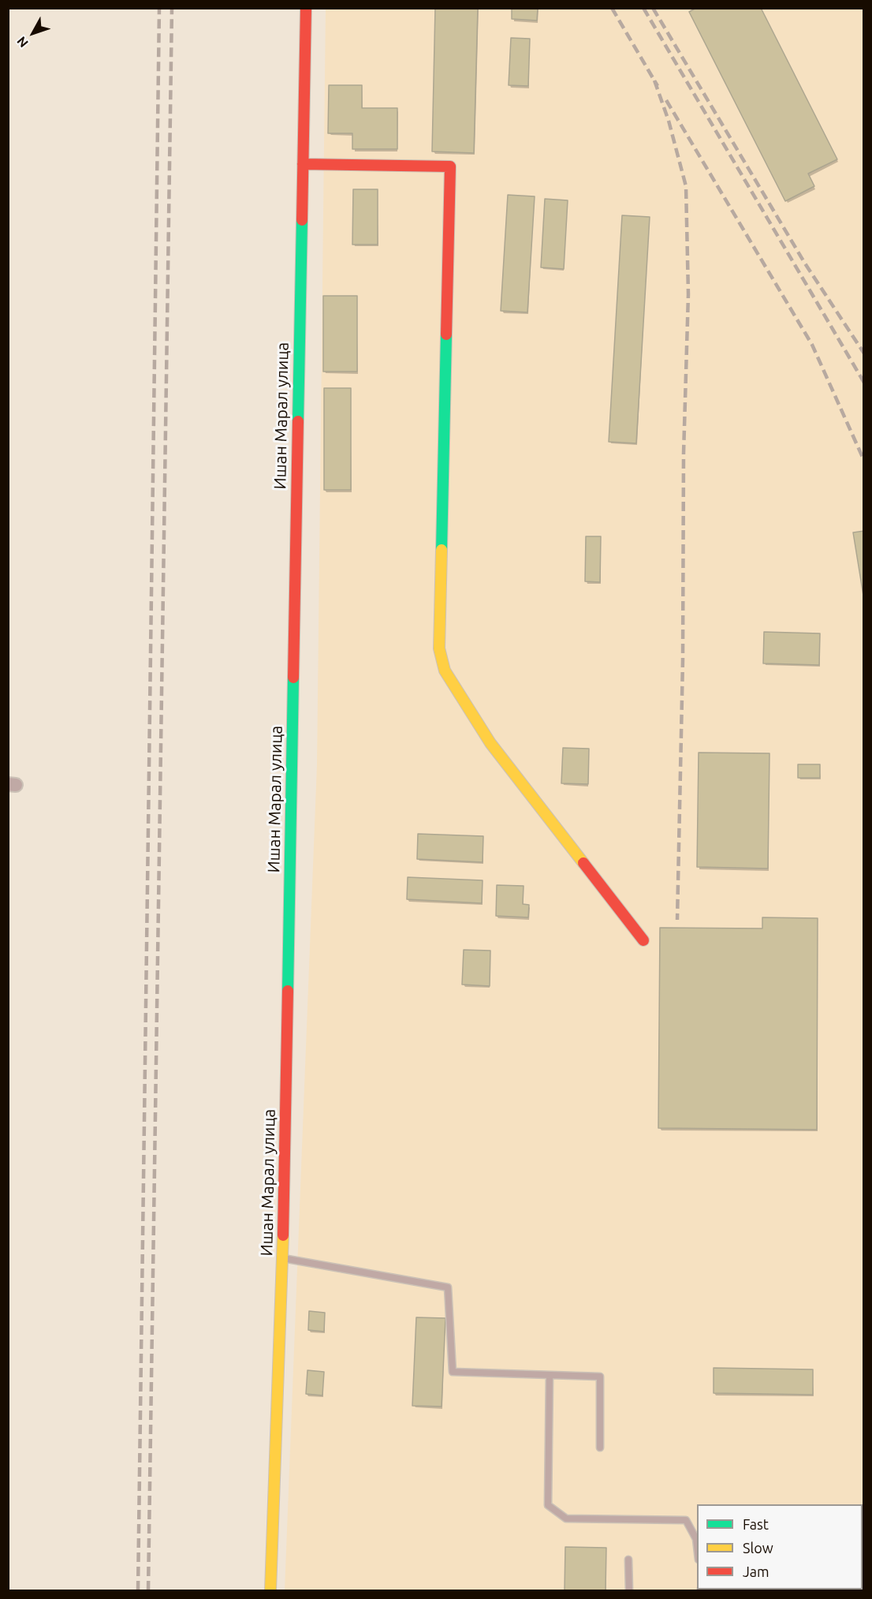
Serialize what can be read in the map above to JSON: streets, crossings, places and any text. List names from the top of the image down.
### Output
{
  "streets": {
    "main road": ["Ишан Марал улица"]
  },
  "legend": ["Fast", "Slow", "Jam"],
  "north": "bottom left"
}
